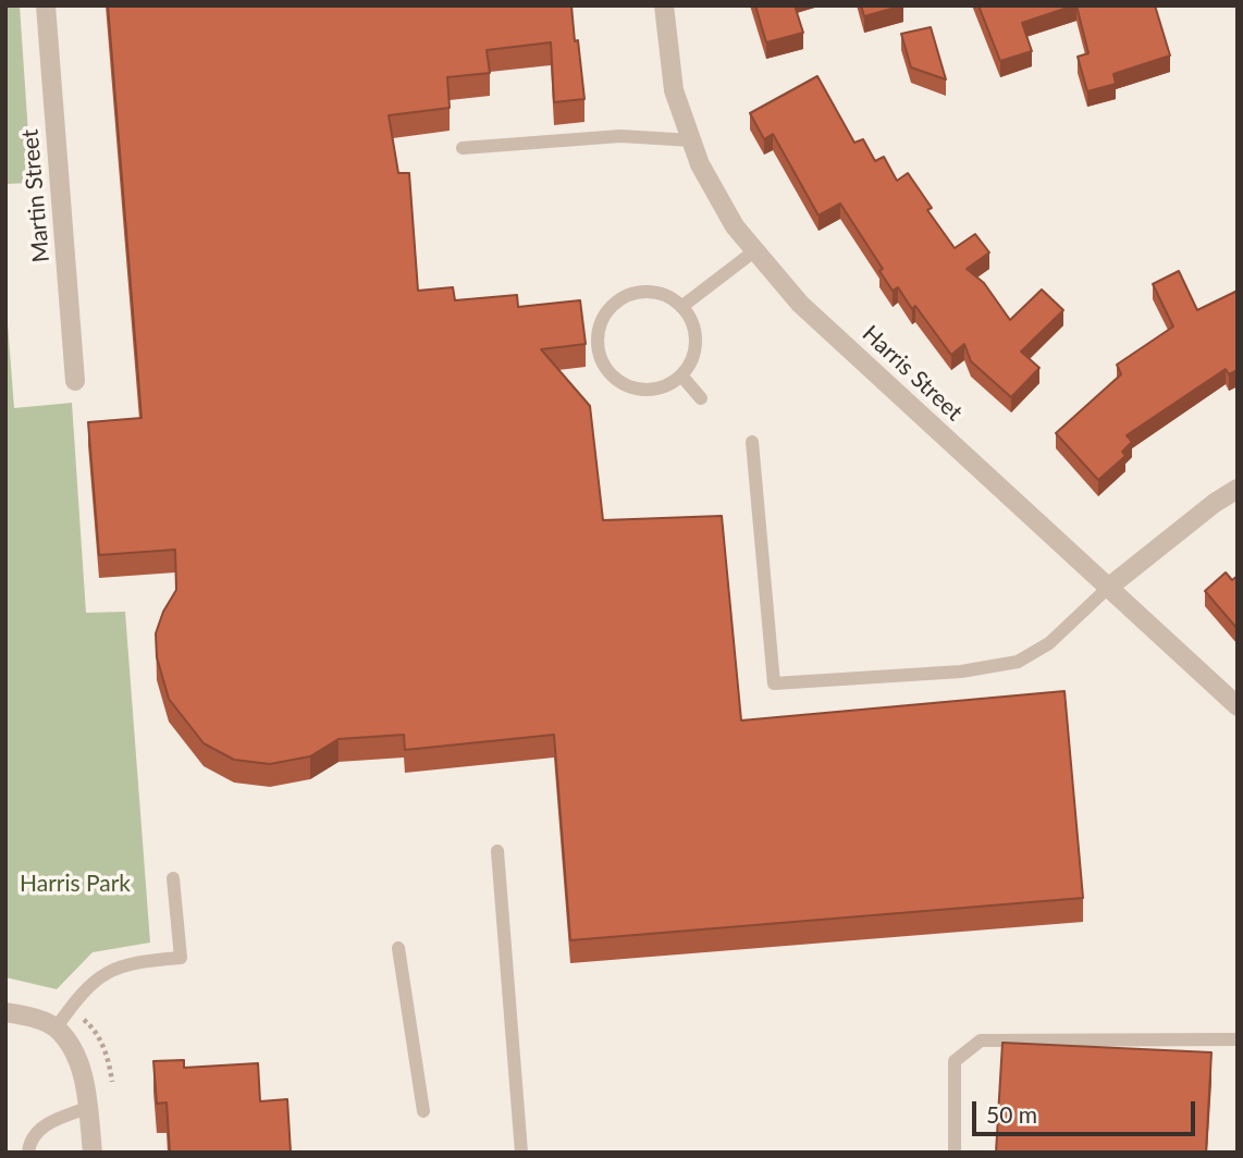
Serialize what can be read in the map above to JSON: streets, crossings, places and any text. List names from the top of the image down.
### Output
{
  "streets": {
    "street": ["Martin Street", "Harris Street"]
  },
  "parks": ["Harris Park"],
  "scale_bar": "50 m"
}
